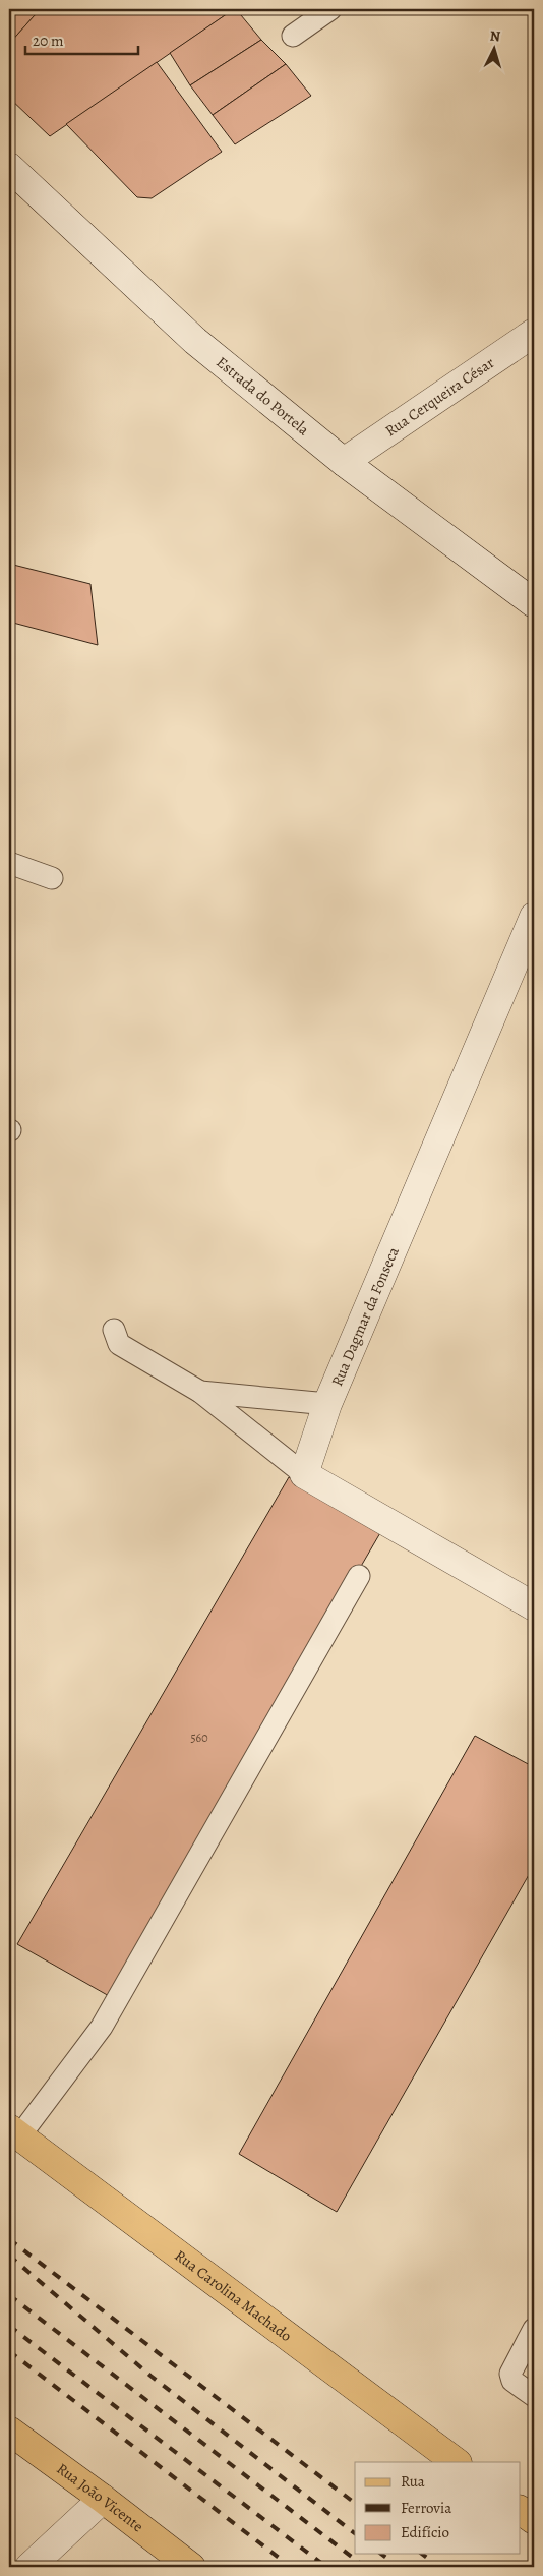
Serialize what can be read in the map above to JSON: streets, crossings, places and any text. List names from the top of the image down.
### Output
{
  "streets": {
    "main road": ["Rua Carolina Machado", "Rua João Vicente"],
    "street": ["Estrada do Portela", "Rua Cerqueira César", "Rua Dagmar da Fonseca"]
  },
  "crossings": [
    ["Estrada do Portela", "Rua Cerqueira César"]
  ],
  "house_numbers": ["560"],
  "legend": ["Rua", "Ferrovia", "Edifício"],
  "scale_bar": "20 m",
  "north": "top"
}
